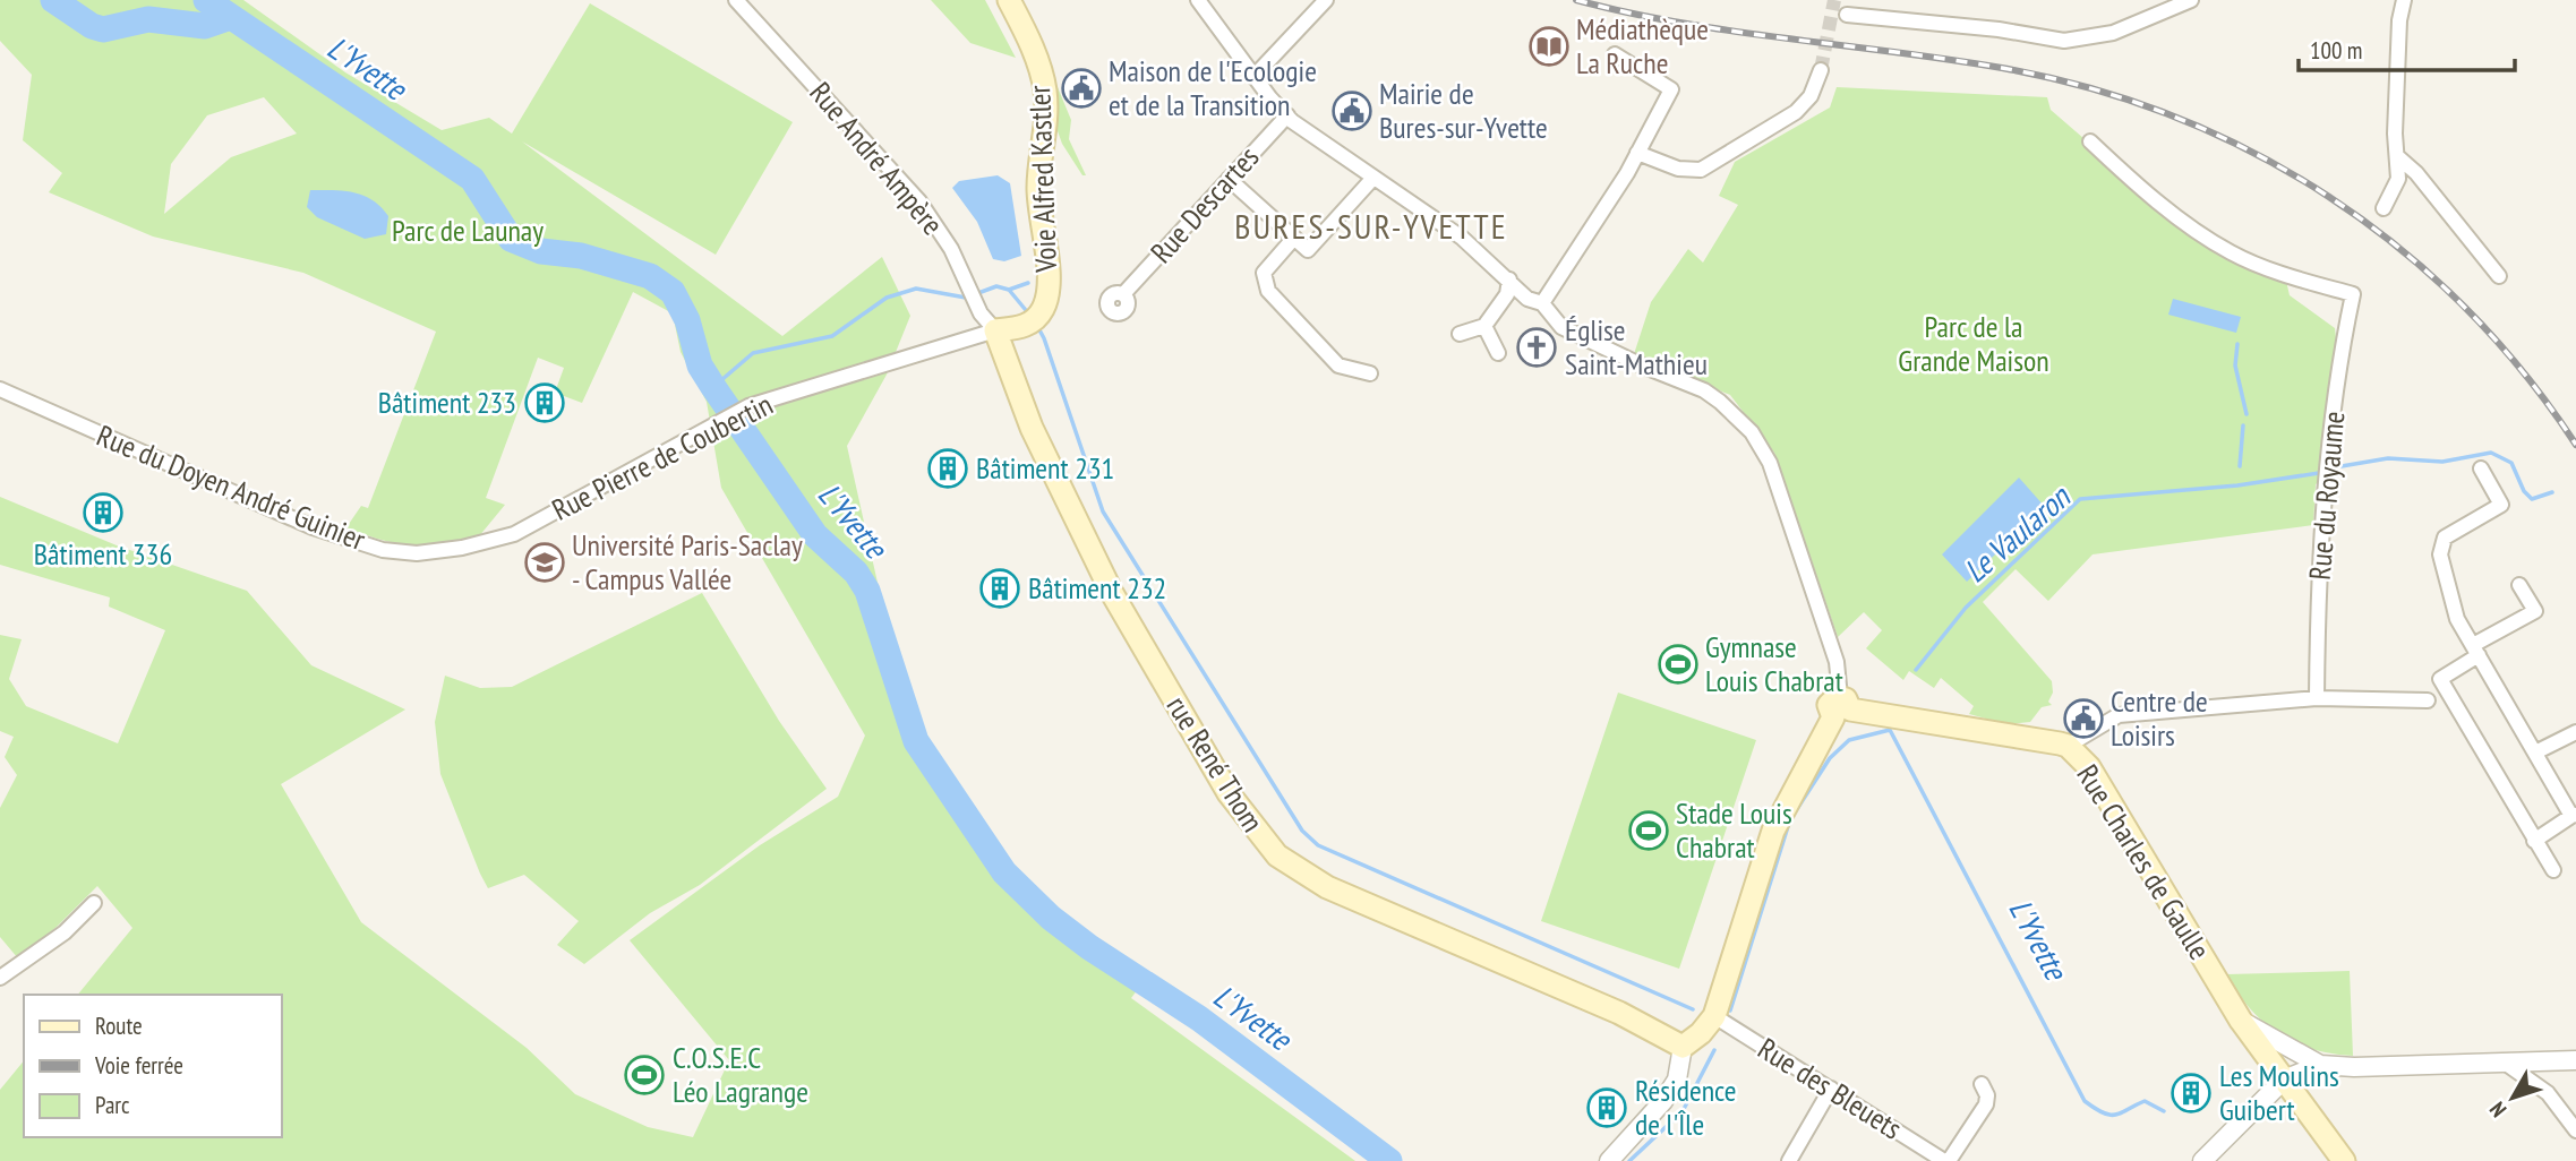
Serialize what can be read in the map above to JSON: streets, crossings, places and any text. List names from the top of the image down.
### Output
{
  "streets": {
    "main road": ["Voie Alfred Kastler", "rue René Thom", "Rue Charles de Gaulle"],
    "street": [
      "Rue André Ampère",
      "Rue Descartes",
      "Rue Pierre de Coubertin",
      "Rue du Doyen André Guinier",
      "Rue du Royaume",
      "Rue des Bleuets"
    ]
  },
  "crossings": [
    ["Rue André Ampère", "Voie Alfred Kastler"],
    ["Rue André Ampère", "Rue Pierre de Coubertin"],
    ["Rue André Ampère", "rue René Thom"],
    ["Voie Alfred Kastler", "Rue Pierre de Coubertin"],
    ["Voie Alfred Kastler", "rue René Thom"],
    ["Rue Pierre de Coubertin", "Rue du Doyen André Guinier"],
    ["Rue Pierre de Coubertin", "rue René Thom"]
  ],
  "districts": ["BURES-SUR-YVETTE"],
  "water": ["L'Yvette", "Le Vaularon"],
  "parks": ["Parc de Launay", "Parc de la Grande Maison"],
  "places": {
    "library": ["Médiathèque La Ruche"],
    "public building": ["Maison de l'Ecologie et de la Transition", "Mairie de Bures-sur-Yvette", "Centre de Loisirs"],
    "church": ["Église Saint-Mathieu"],
    "building": [
      "Bâtiment 233",
      "Bâtiment 231",
      "Bâtiment 336",
      "Bâtiment 232",
      "Les Moulins Guibert",
      "Résidence de l'Île"
    ],
    "school or university": ["Université Paris-Saclay - Campus Vallée"],
    "sports": ["Gymnase Louis Chabrat", "Stade Louis Chabrat", "C.O.S.E.C Léo Lagrange"]
  },
  "legend": ["Route", "Voie ferrée", "Parc"],
  "scale_bar": "100 m",
  "north": "bottom left"
}
